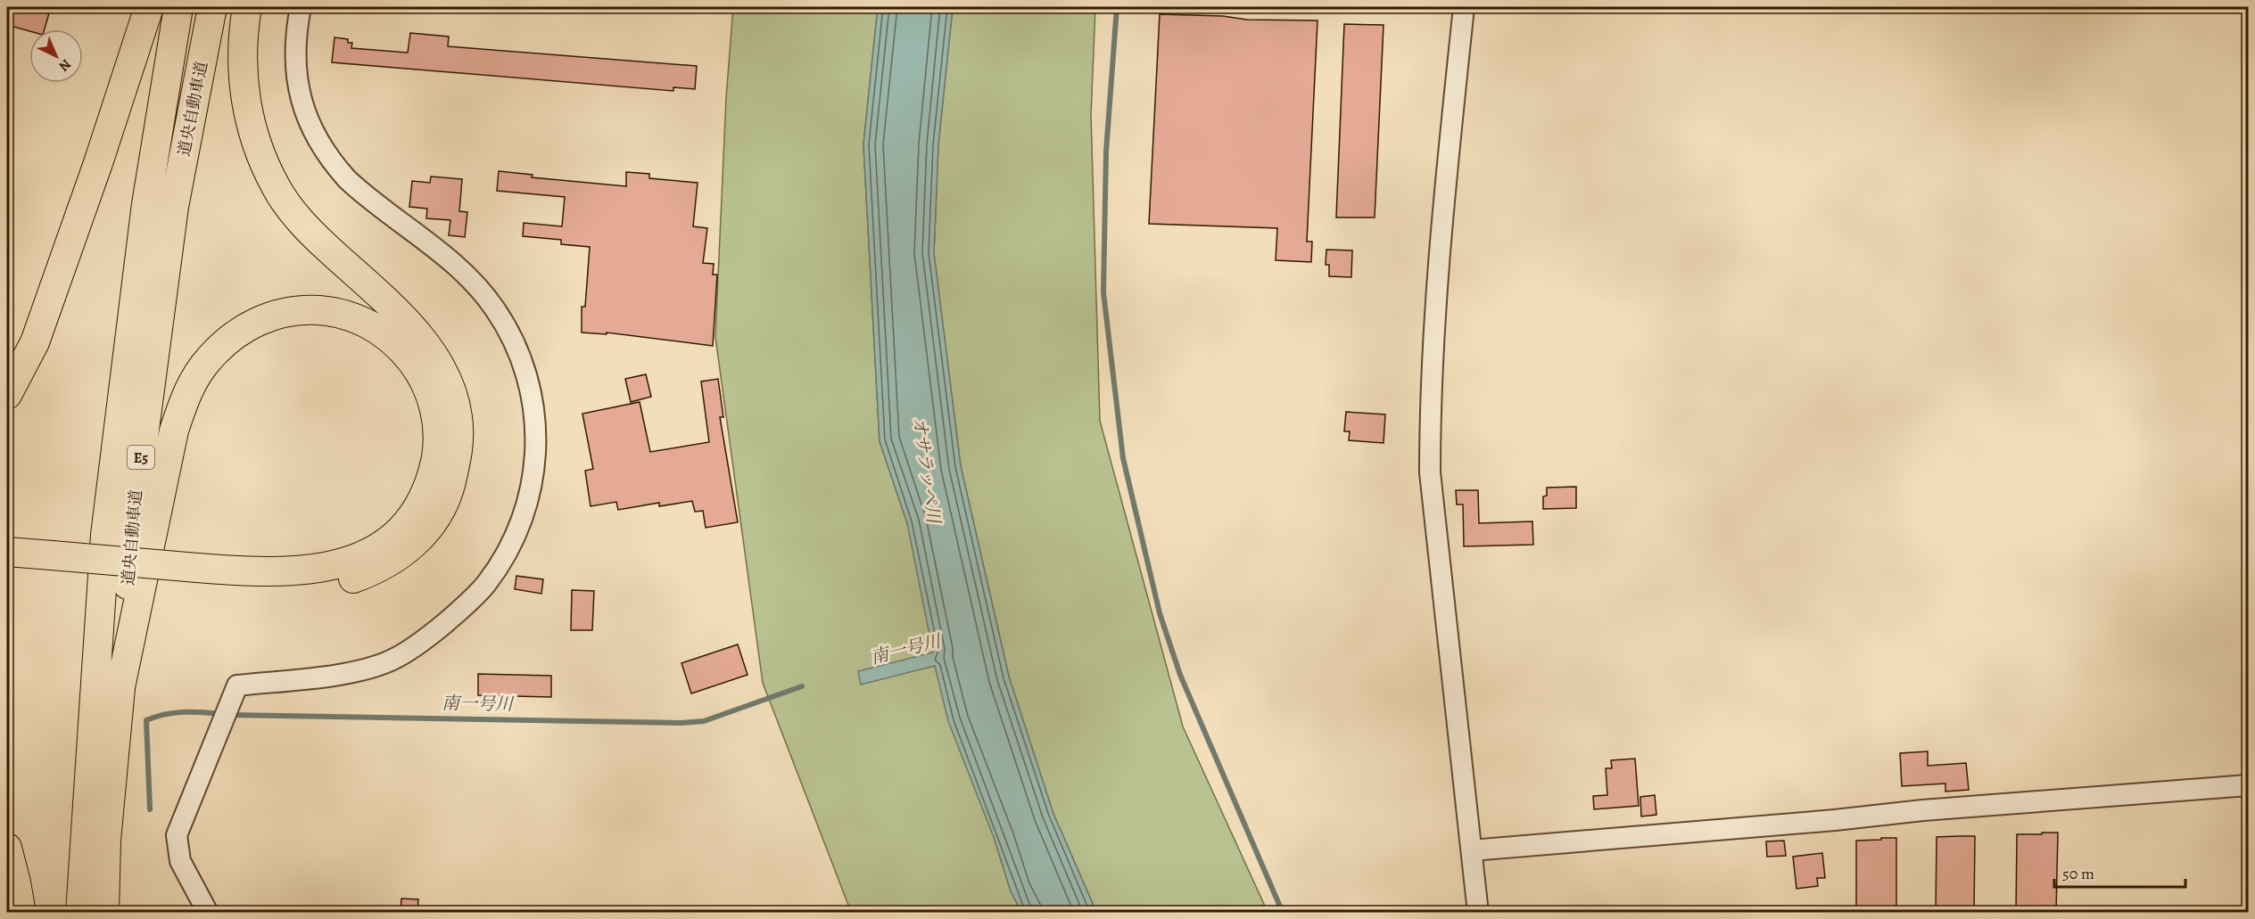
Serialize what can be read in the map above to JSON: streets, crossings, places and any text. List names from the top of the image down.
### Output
{
  "streets": {
    "highway": ["道央自動車道", "E5"]
  },
  "water": ["オサラッペ川", "南一号川"],
  "scale_bar": "50 m",
  "north": "bottom right"
}
